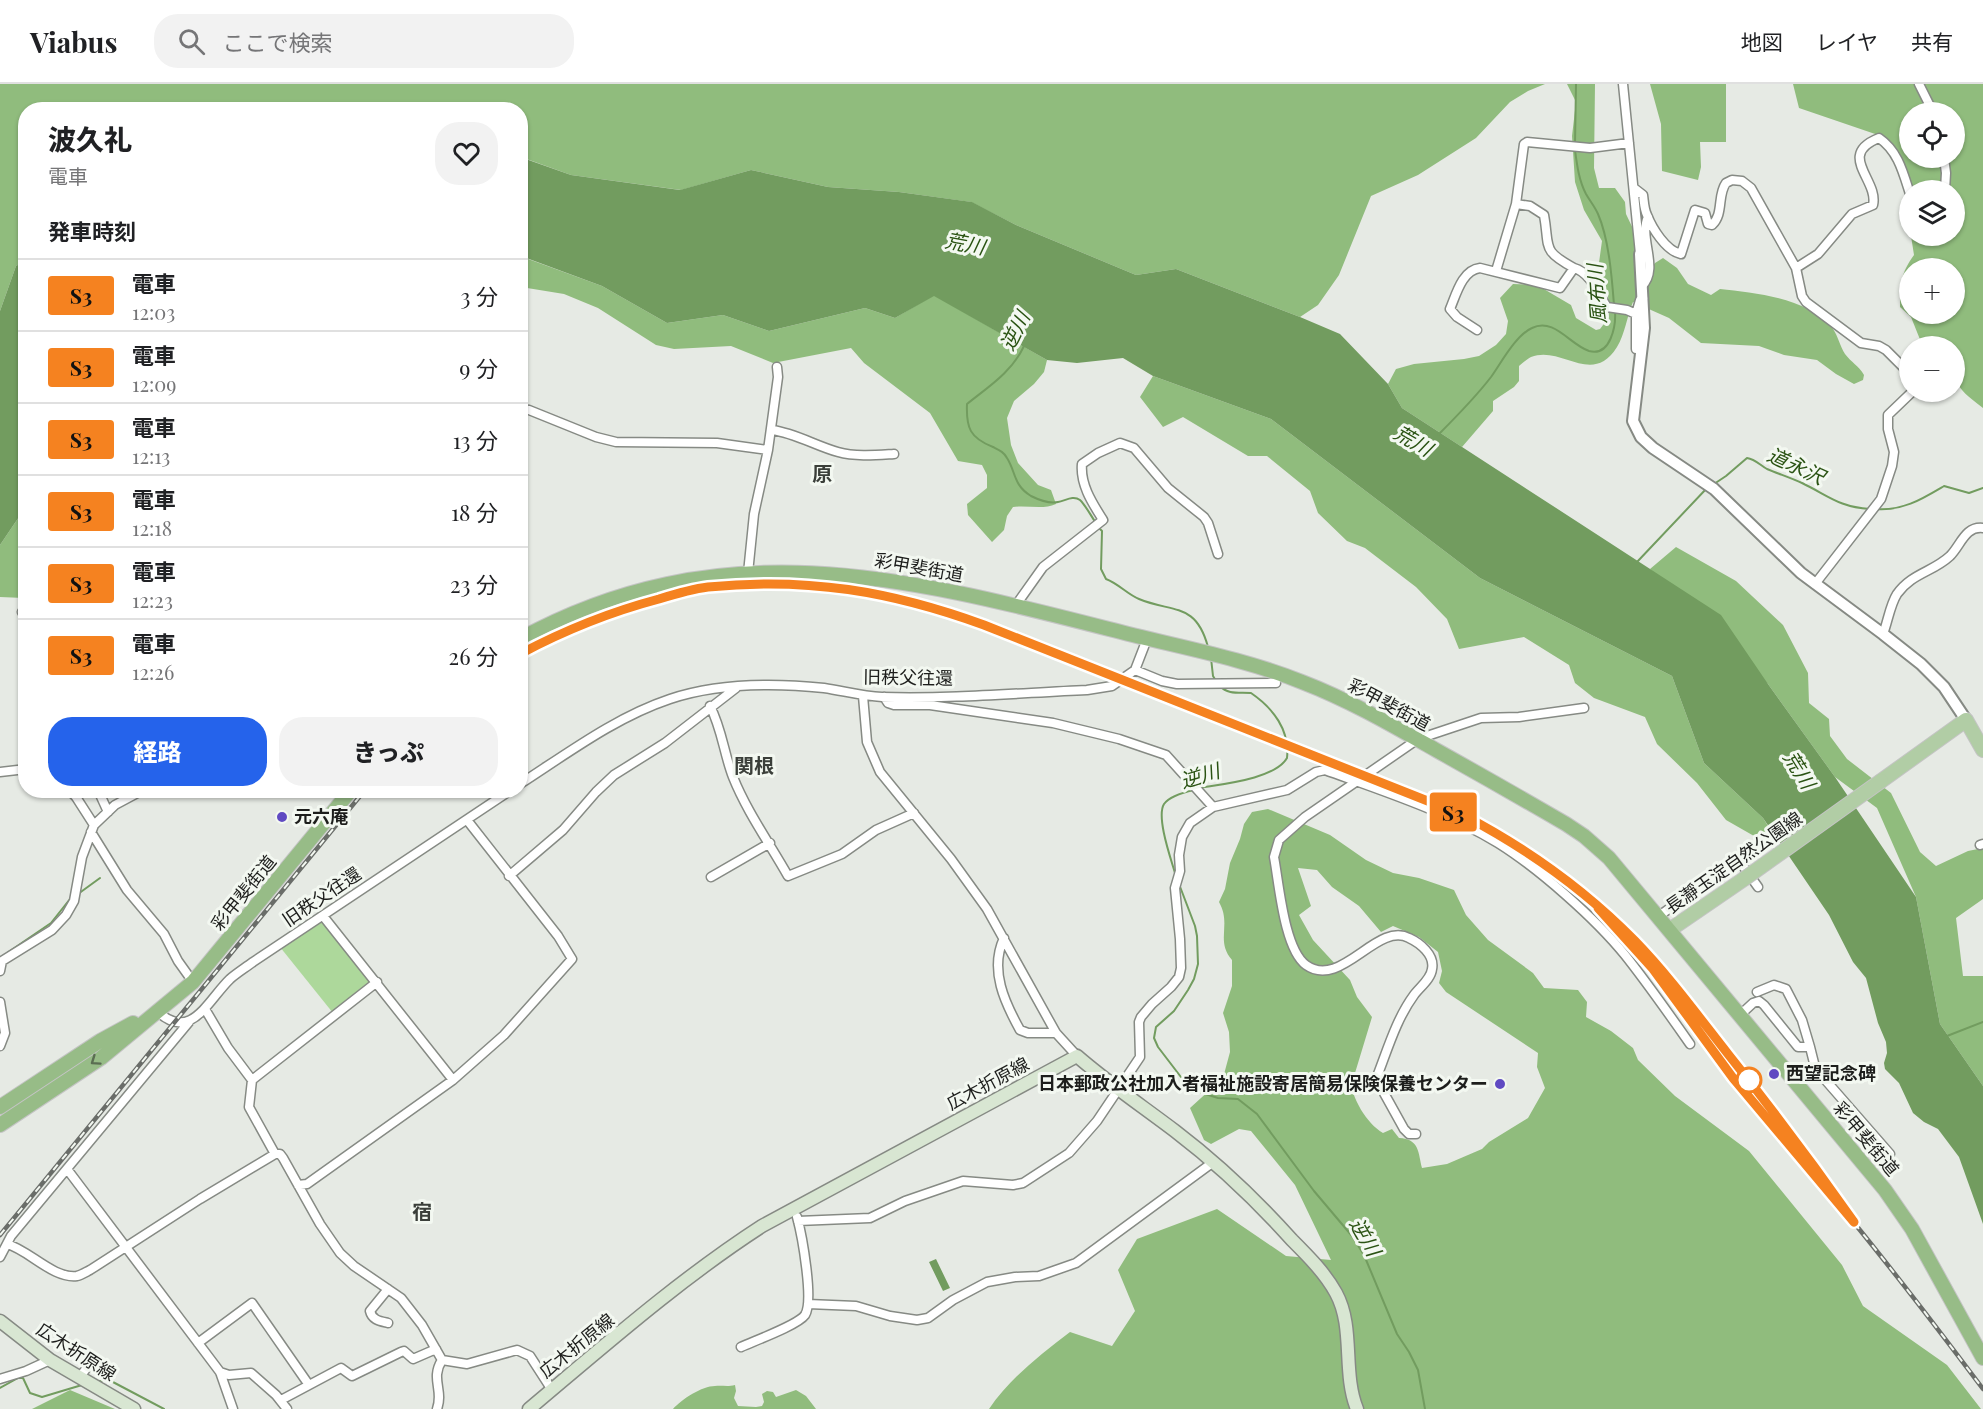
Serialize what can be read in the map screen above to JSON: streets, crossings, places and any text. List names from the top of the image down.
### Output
{
  "streets": {
    "highway": ["彩甲斐街道"],
    "main road": ["長瀞玉淀自然公園線", "広木折原線"],
    "street": ["旧秩父往還"]
  },
  "crossings": [
    ["彩甲斐街道", "長瀞玉淀自然公園線"]
  ],
  "districts": ["原", "関根", "宿"],
  "water": [
    "荒川",
    "風布川",
    "逆川",
    "道永沢"
  ],
  "places": ["元六庵", "西望記念碑", "日本郵政公社加入者福祉施設寄居簡易保険保養センター"],
  "page": {
    "header": "Viabus",
    "search": "ここで検索",
    "nav": ["地図", "レイヤ", "共有"],
    "on_map": "S3",
    "map_buttons": ["+", "−"],
    "heading": [
      ["波久礼", "電車"],
      "発車時刻"
    ],
    "list": [
      {
        "mark": "S3",
        "name": "電車",
        "note": "12:03",
        "value": "3 分"
      },
      {
        "mark": "S3",
        "name": "電車",
        "note": "12:09",
        "value": "9 分"
      },
      {
        "mark": "S3",
        "name": "電車",
        "note": "12:13",
        "value": "13 分"
      },
      {
        "mark": "S3",
        "name": "電車",
        "note": "12:18",
        "value": "18 分"
      },
      {
        "mark": "S3",
        "name": "電車",
        "note": "12:23",
        "value": "23 分"
      },
      {
        "mark": "S3",
        "name": "電車",
        "note": "12:26",
        "value": "26 分"
      }
    ],
    "buttons": ["経路", "きっぷ"]
  }
}
